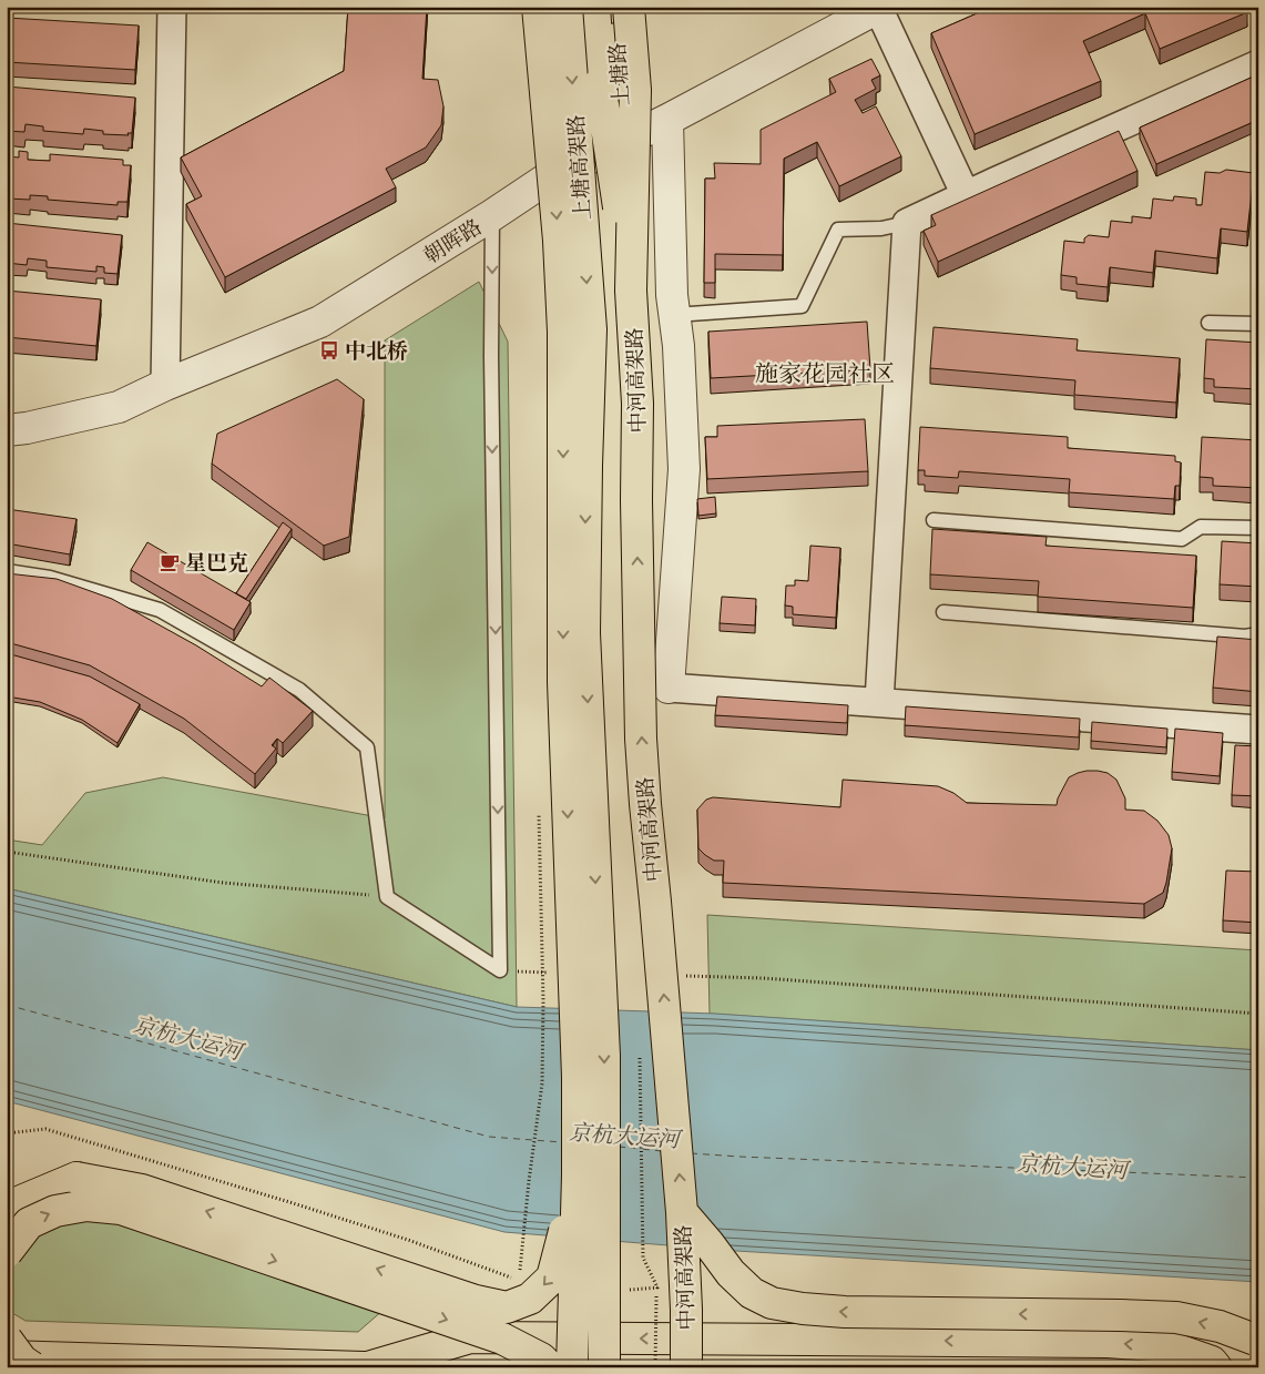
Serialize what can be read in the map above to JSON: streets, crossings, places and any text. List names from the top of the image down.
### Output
{
  "streets": {
    "main road": ["上塘路", "上塘高架路", "中河高架路"],
    "street": ["朝晖路"]
  },
  "crossings": [
    ["上塘路", "朝晖路"],
    ["上塘高架路", "中河高架路"]
  ],
  "districts": ["施家花园社区"],
  "water": ["京杭大运河"],
  "places": {
    "bus stop": ["中北桥"],
    "cafe": ["星巴克"]
  }
}
